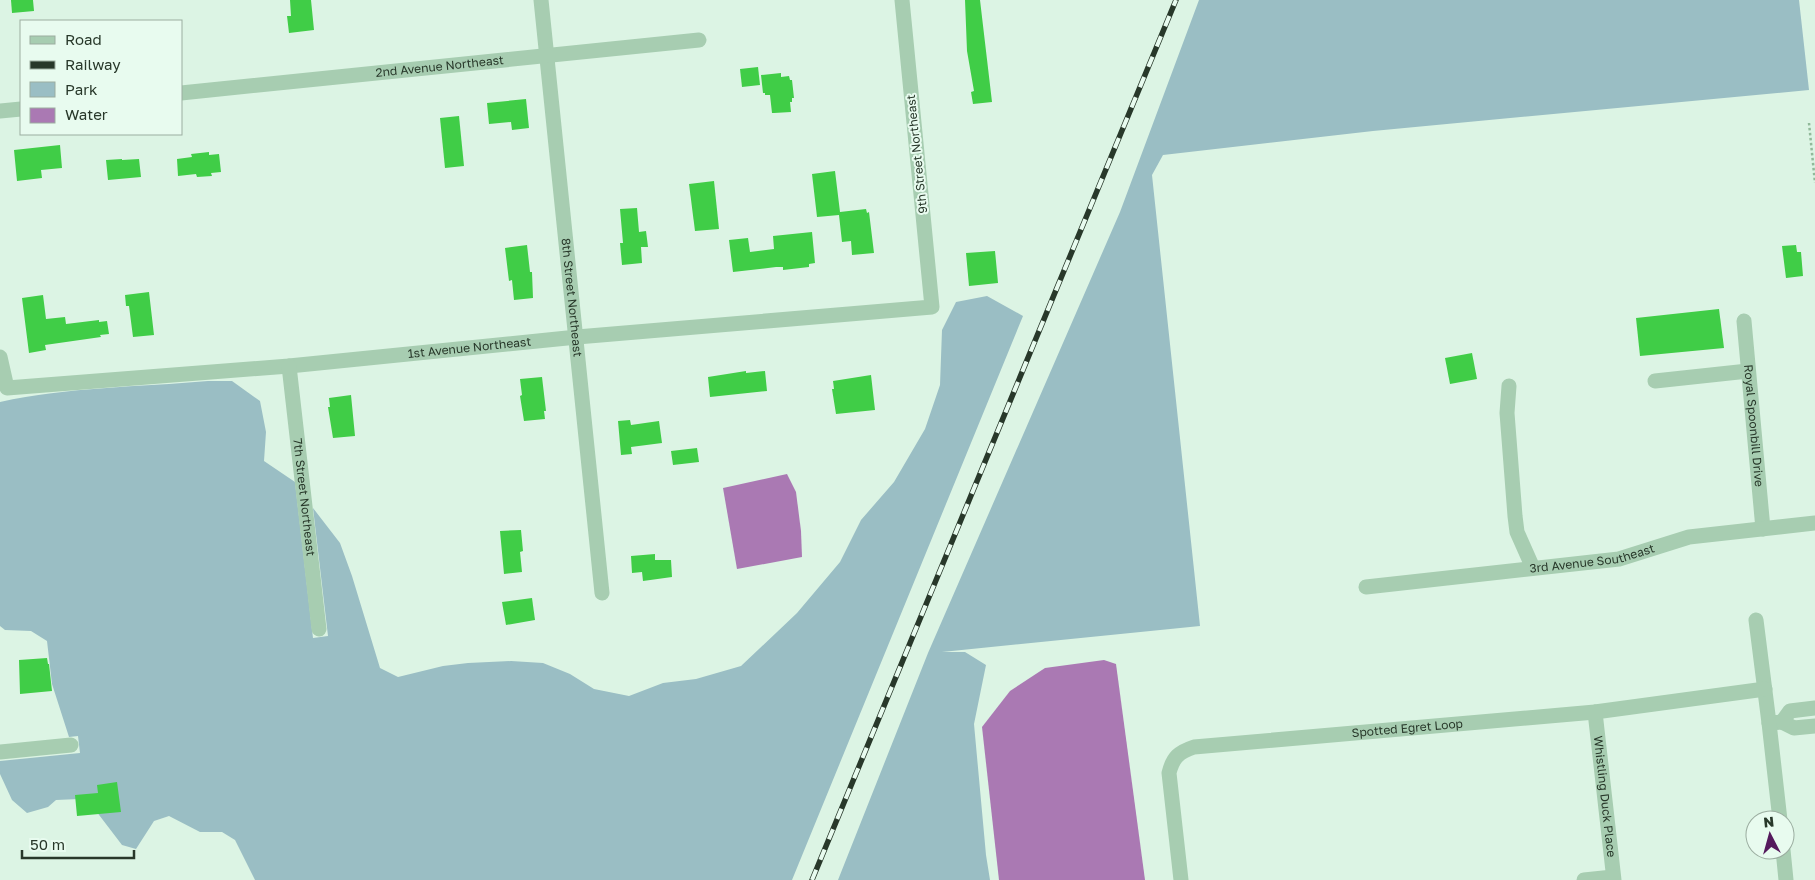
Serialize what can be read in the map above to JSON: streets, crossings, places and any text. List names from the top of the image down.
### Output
{
  "streets": {
    "street": [
      "2nd Avenue Northeast",
      "9th Street Northeast",
      "8th Street Northeast",
      "1st Avenue Northeast",
      "Royal Spoonbill Drive",
      "7th Street Northeast",
      "3rd Avenue Southeast",
      "Spotted Egret Loop",
      "Whistling Duck Place"
    ]
  },
  "crossings": [
    ["2nd Avenue Northeast", "8th Street Northeast"],
    ["9th Street Northeast", "1st Avenue Northeast"],
    ["8th Street Northeast", "1st Avenue Northeast"],
    ["1st Avenue Northeast", "7th Street Northeast"],
    ["Royal Spoonbill Drive", "3rd Avenue Southeast"],
    ["Spotted Egret Loop", "Whistling Duck Place"]
  ],
  "legend": [
    "Road",
    "Railway",
    "Park",
    "Water"
  ],
  "scale_bar": "50 m",
  "north": "top"
}
